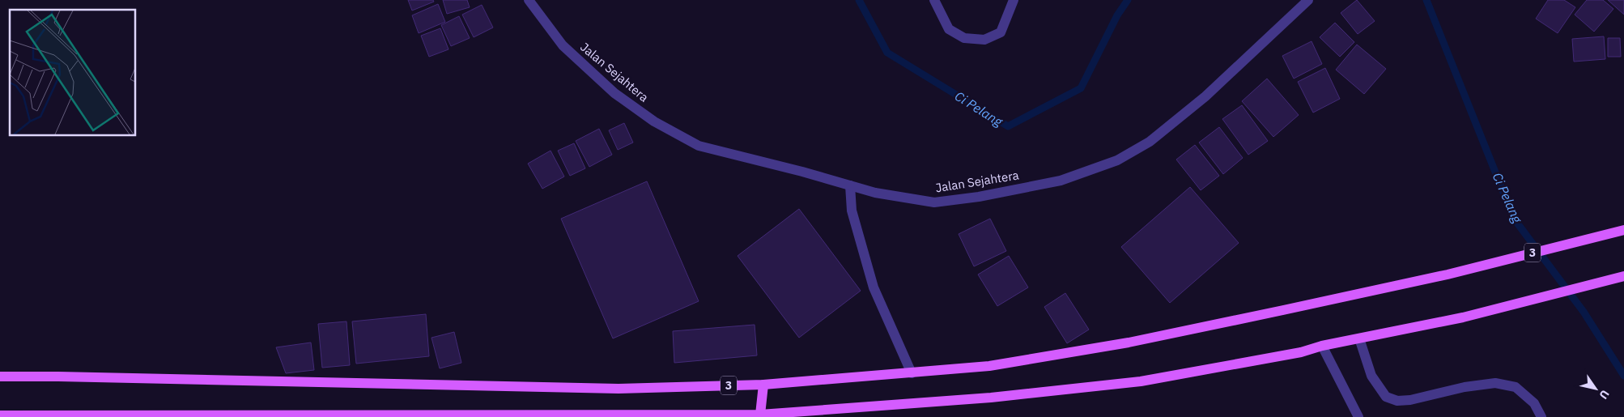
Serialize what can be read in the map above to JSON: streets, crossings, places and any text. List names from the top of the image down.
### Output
{
  "streets": {
    "main road": ["3"],
    "street": ["Jalan Sejahtera"]
  },
  "water": ["Ci Pelang"],
  "north": "bottom right"
}
